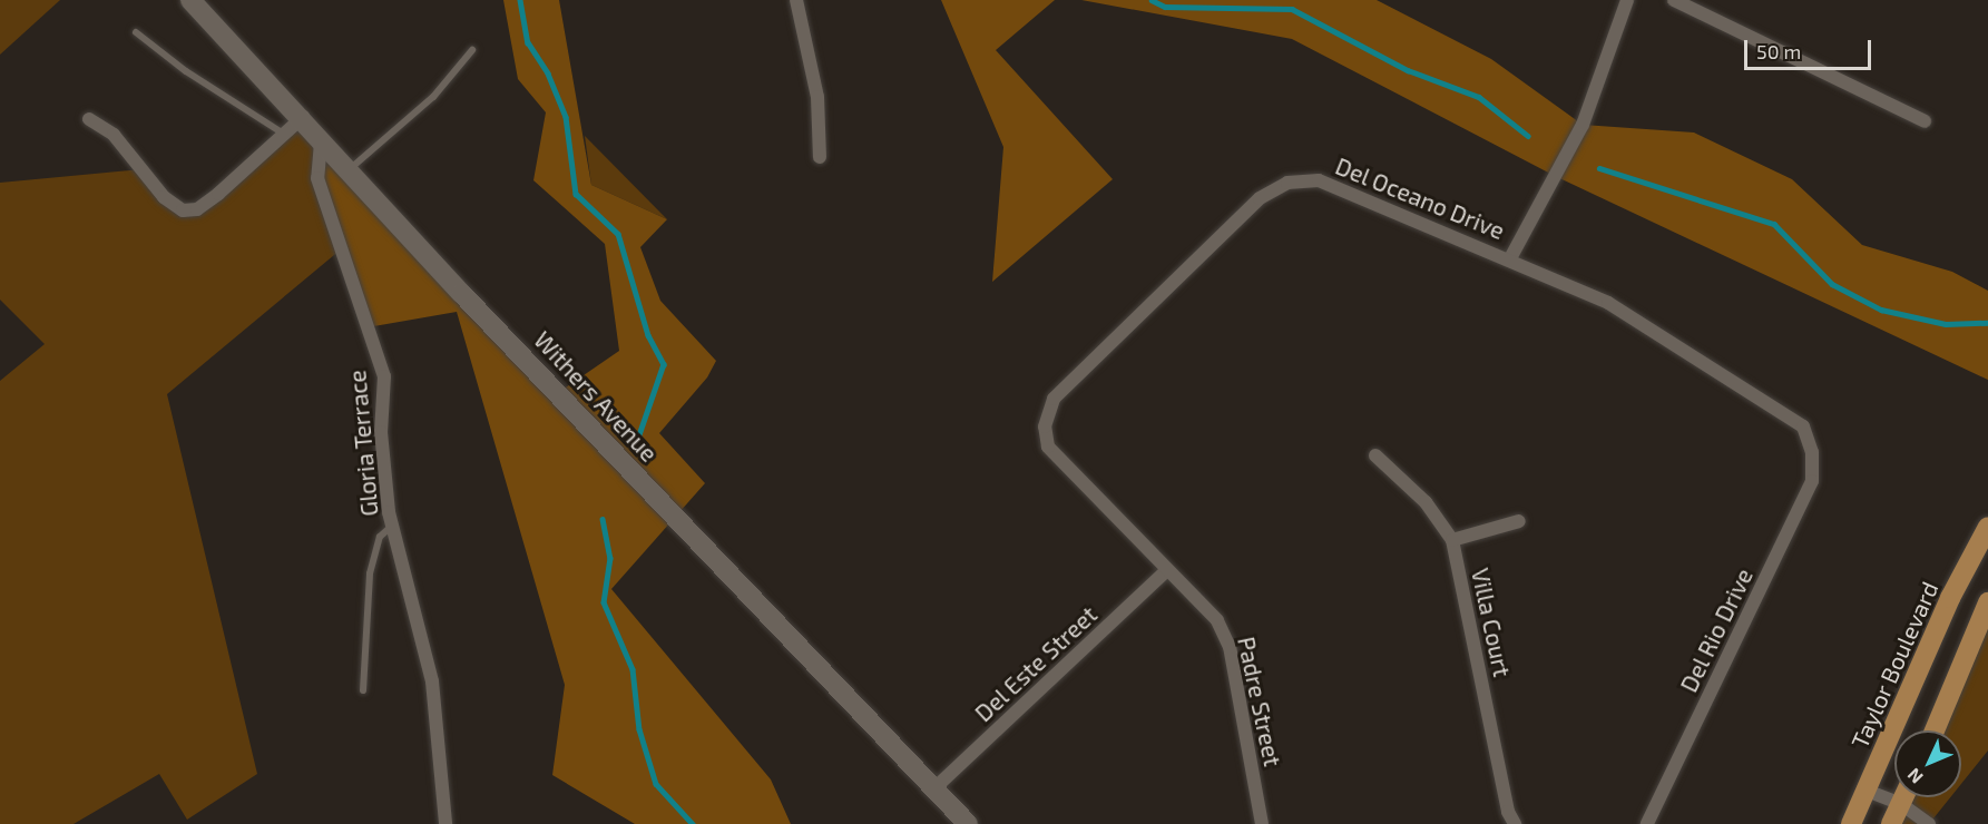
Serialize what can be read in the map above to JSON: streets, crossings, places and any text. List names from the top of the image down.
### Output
{
  "streets": {
    "main road": ["Taylor Boulevard"],
    "street": [
      "Del Oceano Drive",
      "Withers Avenue",
      "Gloria Terrace",
      "Villa Court",
      "Del Rio Drive",
      "Del Este Street",
      "Padre Street"
    ]
  },
  "crossings": [
    ["Del Oceano Drive", "Del Rio Drive"],
    ["Del Oceano Drive", "Del Este Street"],
    ["Del Oceano Drive", "Padre Street"],
    ["Withers Avenue", "Gloria Terrace"],
    ["Withers Avenue", "Del Este Street"],
    ["Del Este Street", "Padre Street"]
  ],
  "scale_bar": "50 m",
  "north": "bottom left"
}
